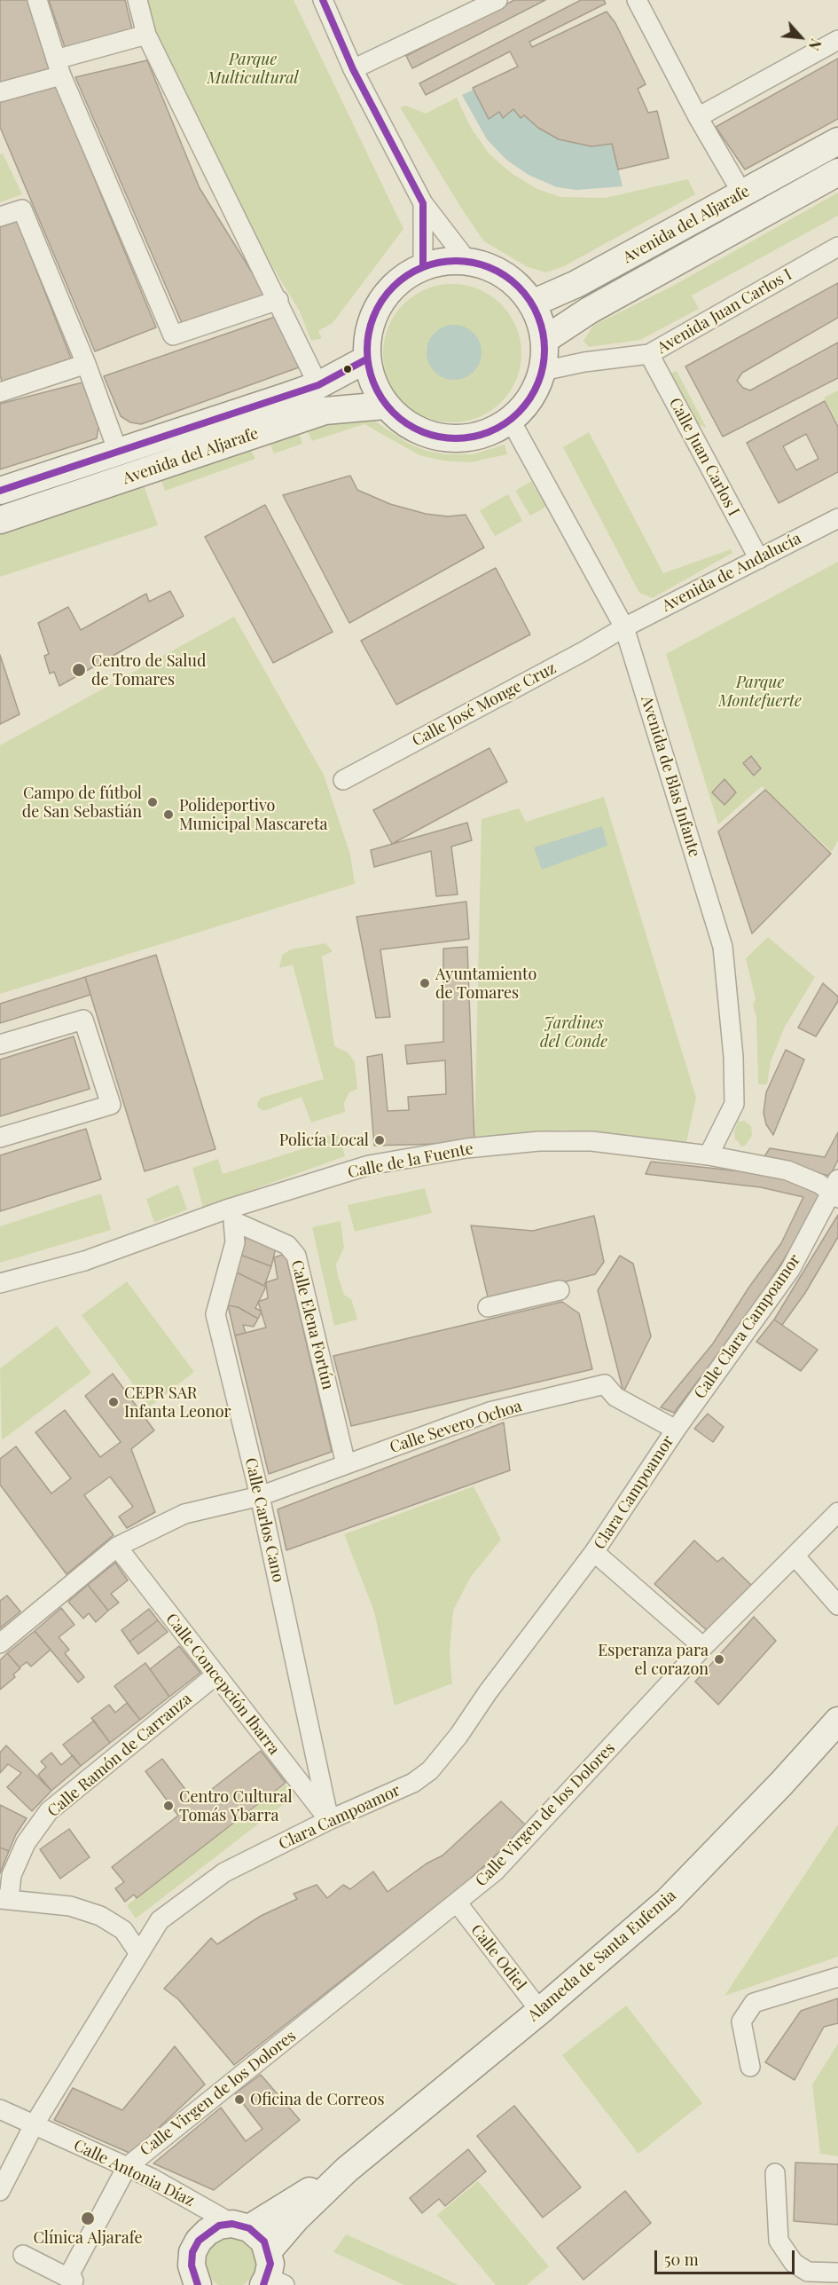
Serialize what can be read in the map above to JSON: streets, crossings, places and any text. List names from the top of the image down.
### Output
{
  "streets": {
    "main road": ["Avenida del Aljarafe", "Alameda de Santa Eufemia"],
    "street": [
      "Avenida Juan Carlos I",
      "Calle Juan Carlos I",
      "Avenida de Andalucía",
      "Calle José Monge Cruz",
      "Avenida de Blas Infante",
      "Calle de la Fuente",
      "Calle Elena Fortún",
      "Calle Clara Campoamor",
      "Calle Severo Ochoa",
      "Clara Campoamor",
      "Calle Carlos Cano",
      "Calle Concepción Ibarra",
      "Calle Ramón de Carranza",
      "Calle Virgen de los Dolores",
      "Calle Odiel",
      "Calle Antonia Díaz"
    ]
  },
  "crossings": [
    ["Avenida del Aljarafe", "Avenida Juan Carlos I"],
    ["Avenida del Aljarafe", "Avenida de Blas Infante"],
    ["Avenida Juan Carlos I", "Calle Juan Carlos I"],
    ["Avenida Juan Carlos I", "Avenida de Blas Infante"],
    ["Calle Juan Carlos I", "Avenida de Andalucía"],
    ["Avenida de Andalucía", "Calle José Monge Cruz"],
    ["Avenida de Andalucía", "Avenida de Blas Infante"],
    ["Calle José Monge Cruz", "Avenida de Blas Infante"],
    ["Avenida de Blas Infante", "Calle de la Fuente"],
    ["Calle de la Fuente", "Calle Elena Fortún"],
    ["Calle de la Fuente", "Calle Clara Campoamor"],
    ["Calle de la Fuente", "Calle Carlos Cano"],
    ["Calle Elena Fortún", "Calle Severo Ochoa"],
    ["Calle Elena Fortún", "Calle Carlos Cano"],
    ["Calle Clara Campoamor", "Calle Severo Ochoa"],
    ["Calle Clara Campoamor", "Clara Campoamor"],
    ["Calle Severo Ochoa", "Clara Campoamor"],
    ["Calle Severo Ochoa", "Calle Carlos Cano"],
    ["Calle Severo Ochoa", "Calle Concepción Ibarra"],
    ["Clara Campoamor", "Calle Carlos Cano"],
    ["Clara Campoamor", "Calle Concepción Ibarra"],
    ["Clara Campoamor", "Calle Antonia Díaz"],
    ["Calle Carlos Cano", "Calle Concepción Ibarra"],
    ["Calle Concepción Ibarra", "Calle Ramón de Carranza"],
    ["Calle Virgen de los Dolores", "Calle Odiel"],
    ["Calle Virgen de los Dolores", "Calle Antonia Díaz"],
    ["Alameda de Santa Eufemia", "Calle Odiel"],
    ["Alameda de Santa Eufemia", "Calle Antonia Díaz"]
  ],
  "parks": ["Parque Multicultural", "Parque Montefuerte", "Jardines del Conde"],
  "places": [
    "Centro de Salud de Tomares",
    "Campo de fútbol de San Sebastián",
    "Polideportivo Municipal Mascareta",
    "Ayuntamiento de Tomares",
    "Policía Local",
    "CEPR SAR Infanta Leonor",
    "Esperanza para el corazon",
    "Centro Cultural Tomás Ybarra",
    "Oficina de Correos",
    "Clínica Aljarafe"
  ],
  "scale_bar": "50 m",
  "north": "bottom right"
}
